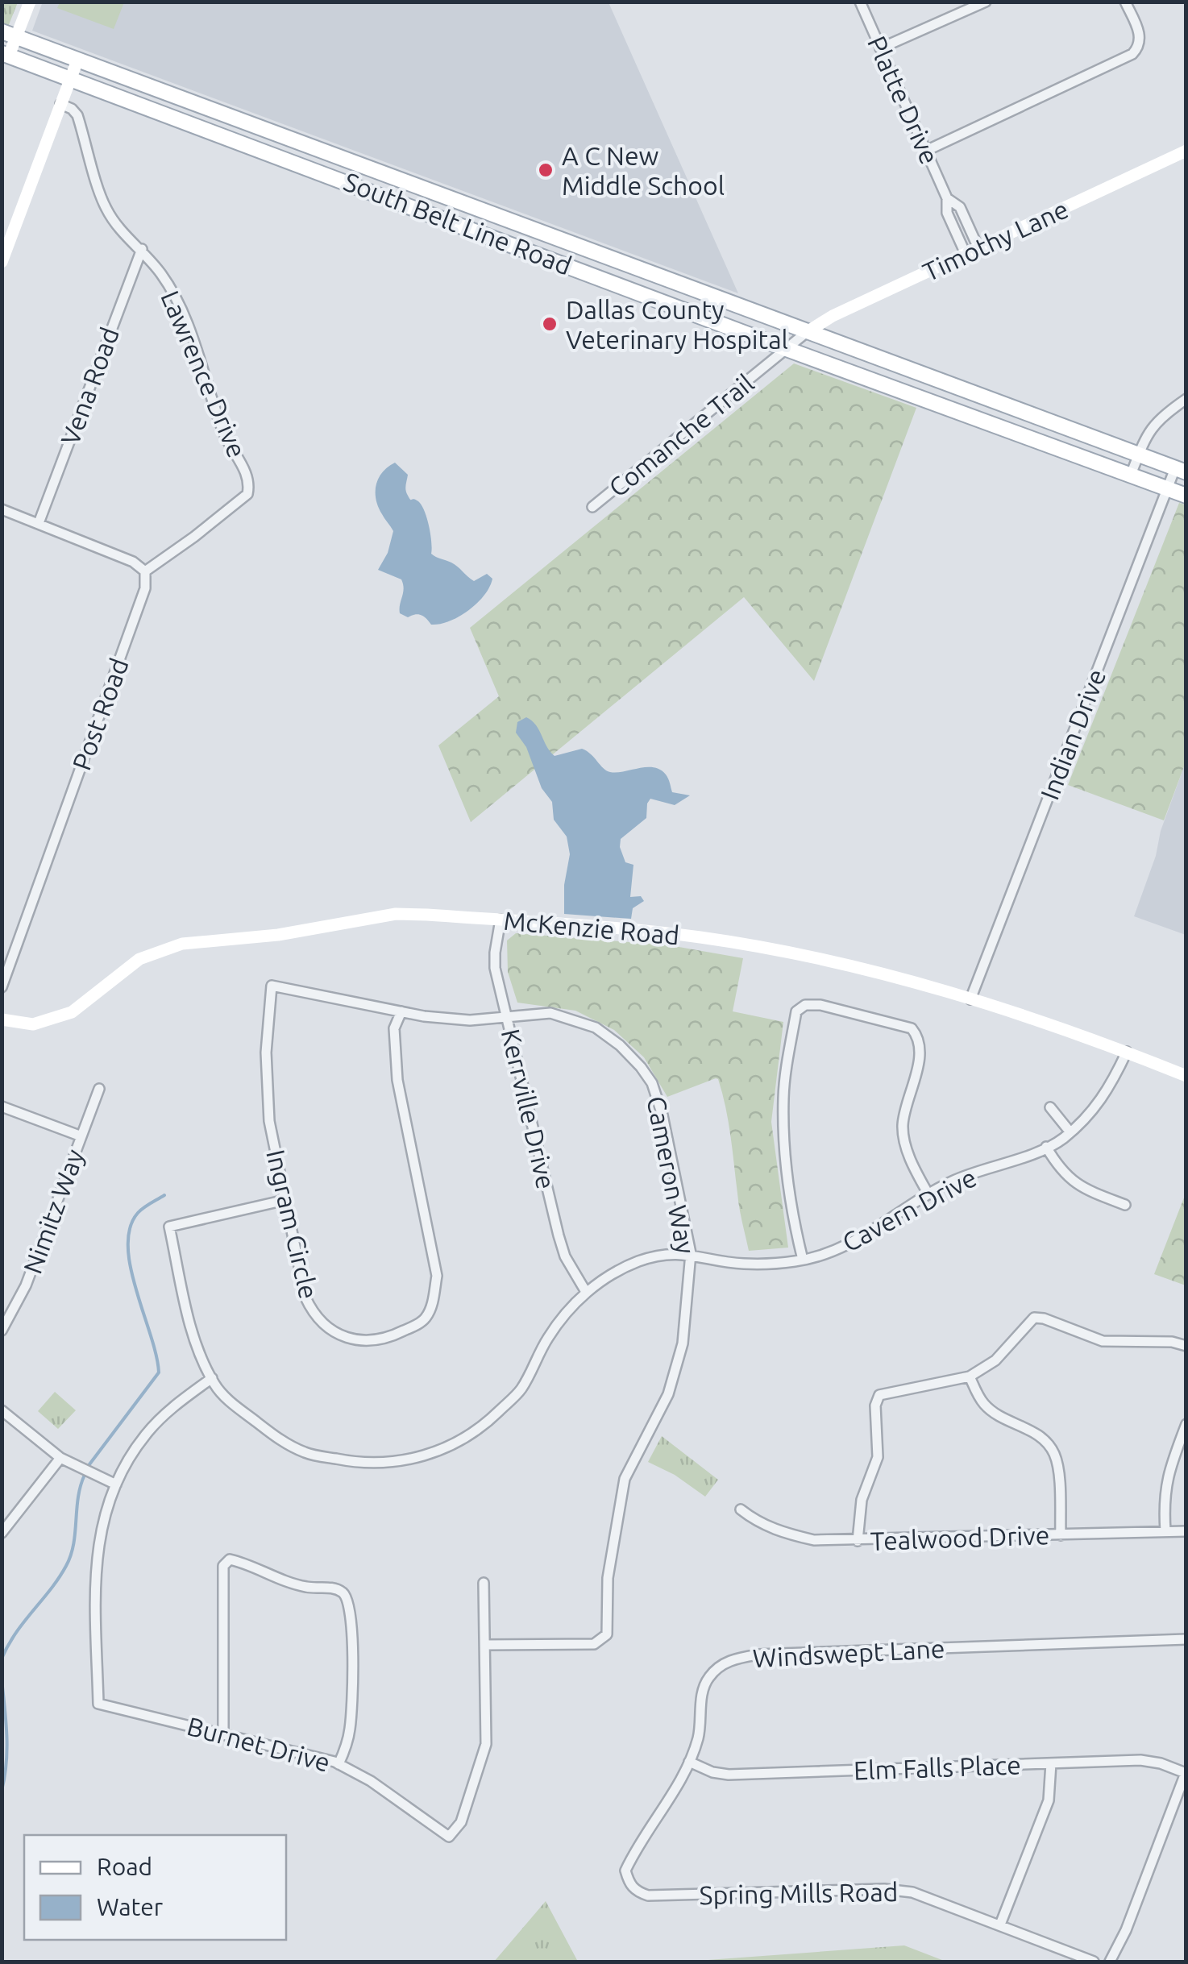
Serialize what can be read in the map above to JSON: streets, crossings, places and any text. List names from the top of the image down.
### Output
{
  "streets": {
    "main road": ["South Belt Line Road"],
    "street": [
      "Platte Drive",
      "Timothy Lane",
      "Lawrence Drive",
      "Vena Road",
      "Comanche Trail",
      "Post Road",
      "Indian Drive",
      "McKenzie Road",
      "Kerrville Drive",
      "Cameron Way",
      "Cavern Drive",
      "Nimitz Way",
      "Ingram Circle",
      "Tealwood Drive",
      "Windswept Lane",
      "Burnet Drive",
      "Elm Falls Place",
      "Spring Mills Road"
    ]
  },
  "crossings": [
    ["Platte Drive", "Timothy Lane"],
    ["South Belt Line Road", "Timothy Lane"],
    ["South Belt Line Road", "Comanche Trail"],
    ["South Belt Line Road", "Indian Drive"],
    ["Timothy Lane", "Comanche Trail"],
    ["Lawrence Drive", "Vena Road"],
    ["Lawrence Drive", "Post Road"],
    ["Indian Drive", "McKenzie Road"],
    ["McKenzie Road", "Kerrville Drive"],
    ["McKenzie Road", "Cavern Drive"],
    ["Kerrville Drive", "Cameron Way"],
    ["Kerrville Drive", "Cavern Drive"],
    ["Cameron Way", "Cavern Drive"],
    ["Cameron Way", "Ingram Circle"],
    ["Cameron Way", "Burnet Drive"],
    ["Cavern Drive", "Ingram Circle"],
    ["Windswept Lane", "Elm Falls Place"],
    ["Windswept Lane", "Spring Mills Road"]
  ],
  "places": ["A C New Middle School", "Dallas County Veterinary Hospital"],
  "legend": ["Road", "Water"]
}
